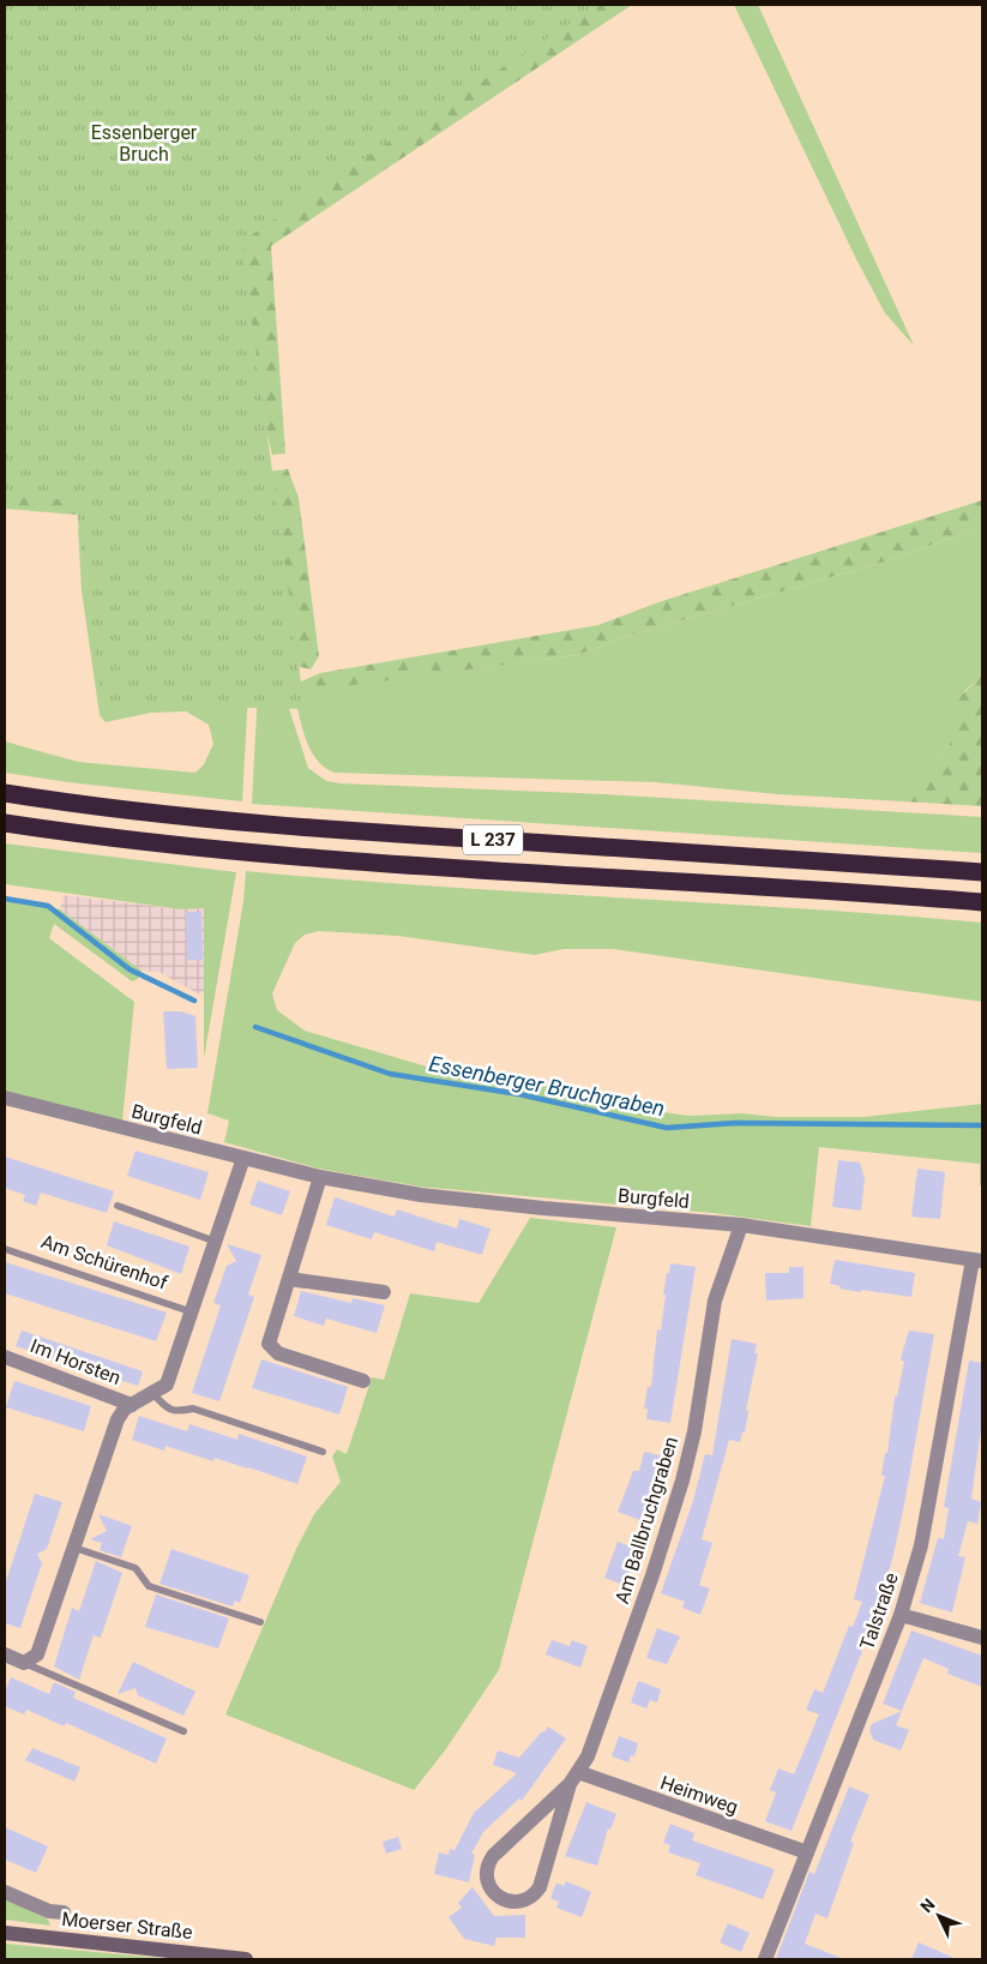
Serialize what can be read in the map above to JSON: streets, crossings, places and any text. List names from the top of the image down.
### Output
{
  "streets": {
    "highway": ["L 237"],
    "street": [
      "Burgfeld",
      "Im Horsten",
      "Am Ballbruchgraben",
      "Talstraße",
      "Heimweg",
      "Moerser Straße"
    ],
    "lane": ["Am Schürenhof"]
  },
  "crossings": [
    ["Burgfeld", "Am Ballbruchgraben"],
    ["Burgfeld", "Talstraße"],
    ["Am Ballbruchgraben", "Heimweg"],
    ["Talstraße", "Heimweg"]
  ],
  "water": ["Essenberger Bruchgraben"],
  "parks": ["Essenberger Bruch"],
  "north": "top left"
}
